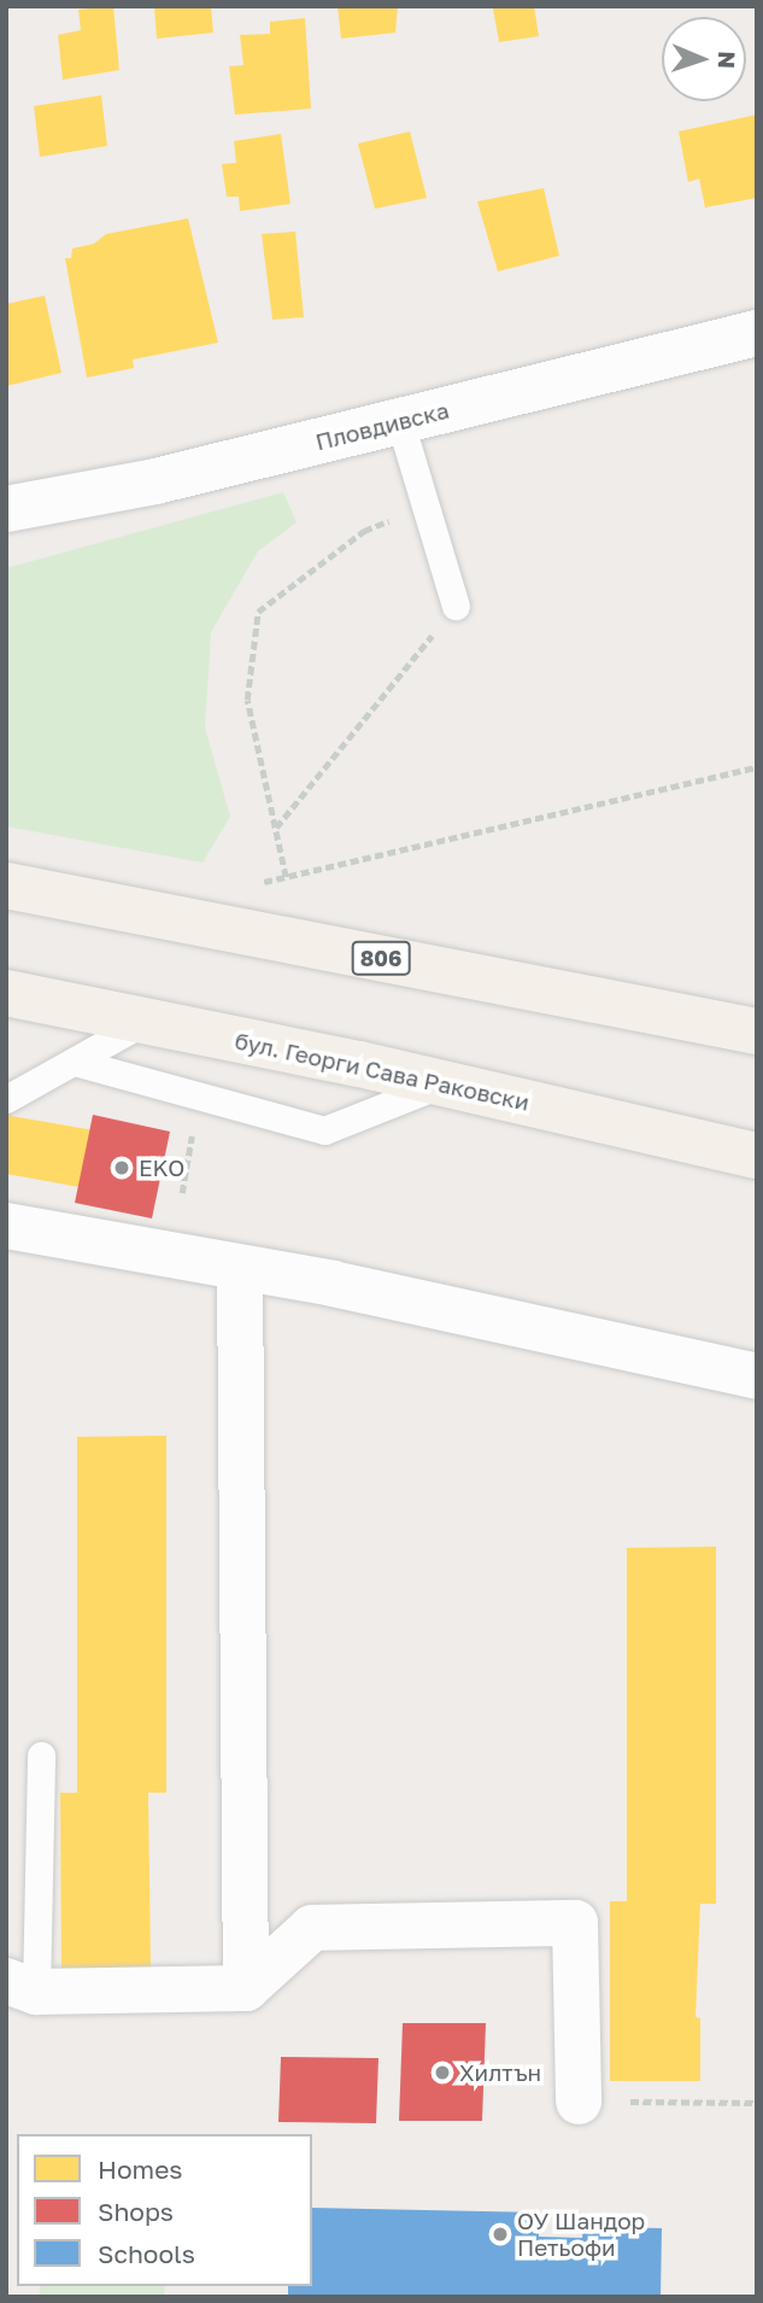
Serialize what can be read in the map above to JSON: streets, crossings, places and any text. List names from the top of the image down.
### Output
{
  "streets": {
    "main road": ["806", "бул. Георги Сава Раковски"],
    "street": ["Пловдивска"]
  },
  "places": ["EKO", "Хилтън", "ОУ Шандор Петьофи"],
  "legend": ["Homes", "Shops", "Schools"],
  "north": "right"
}
